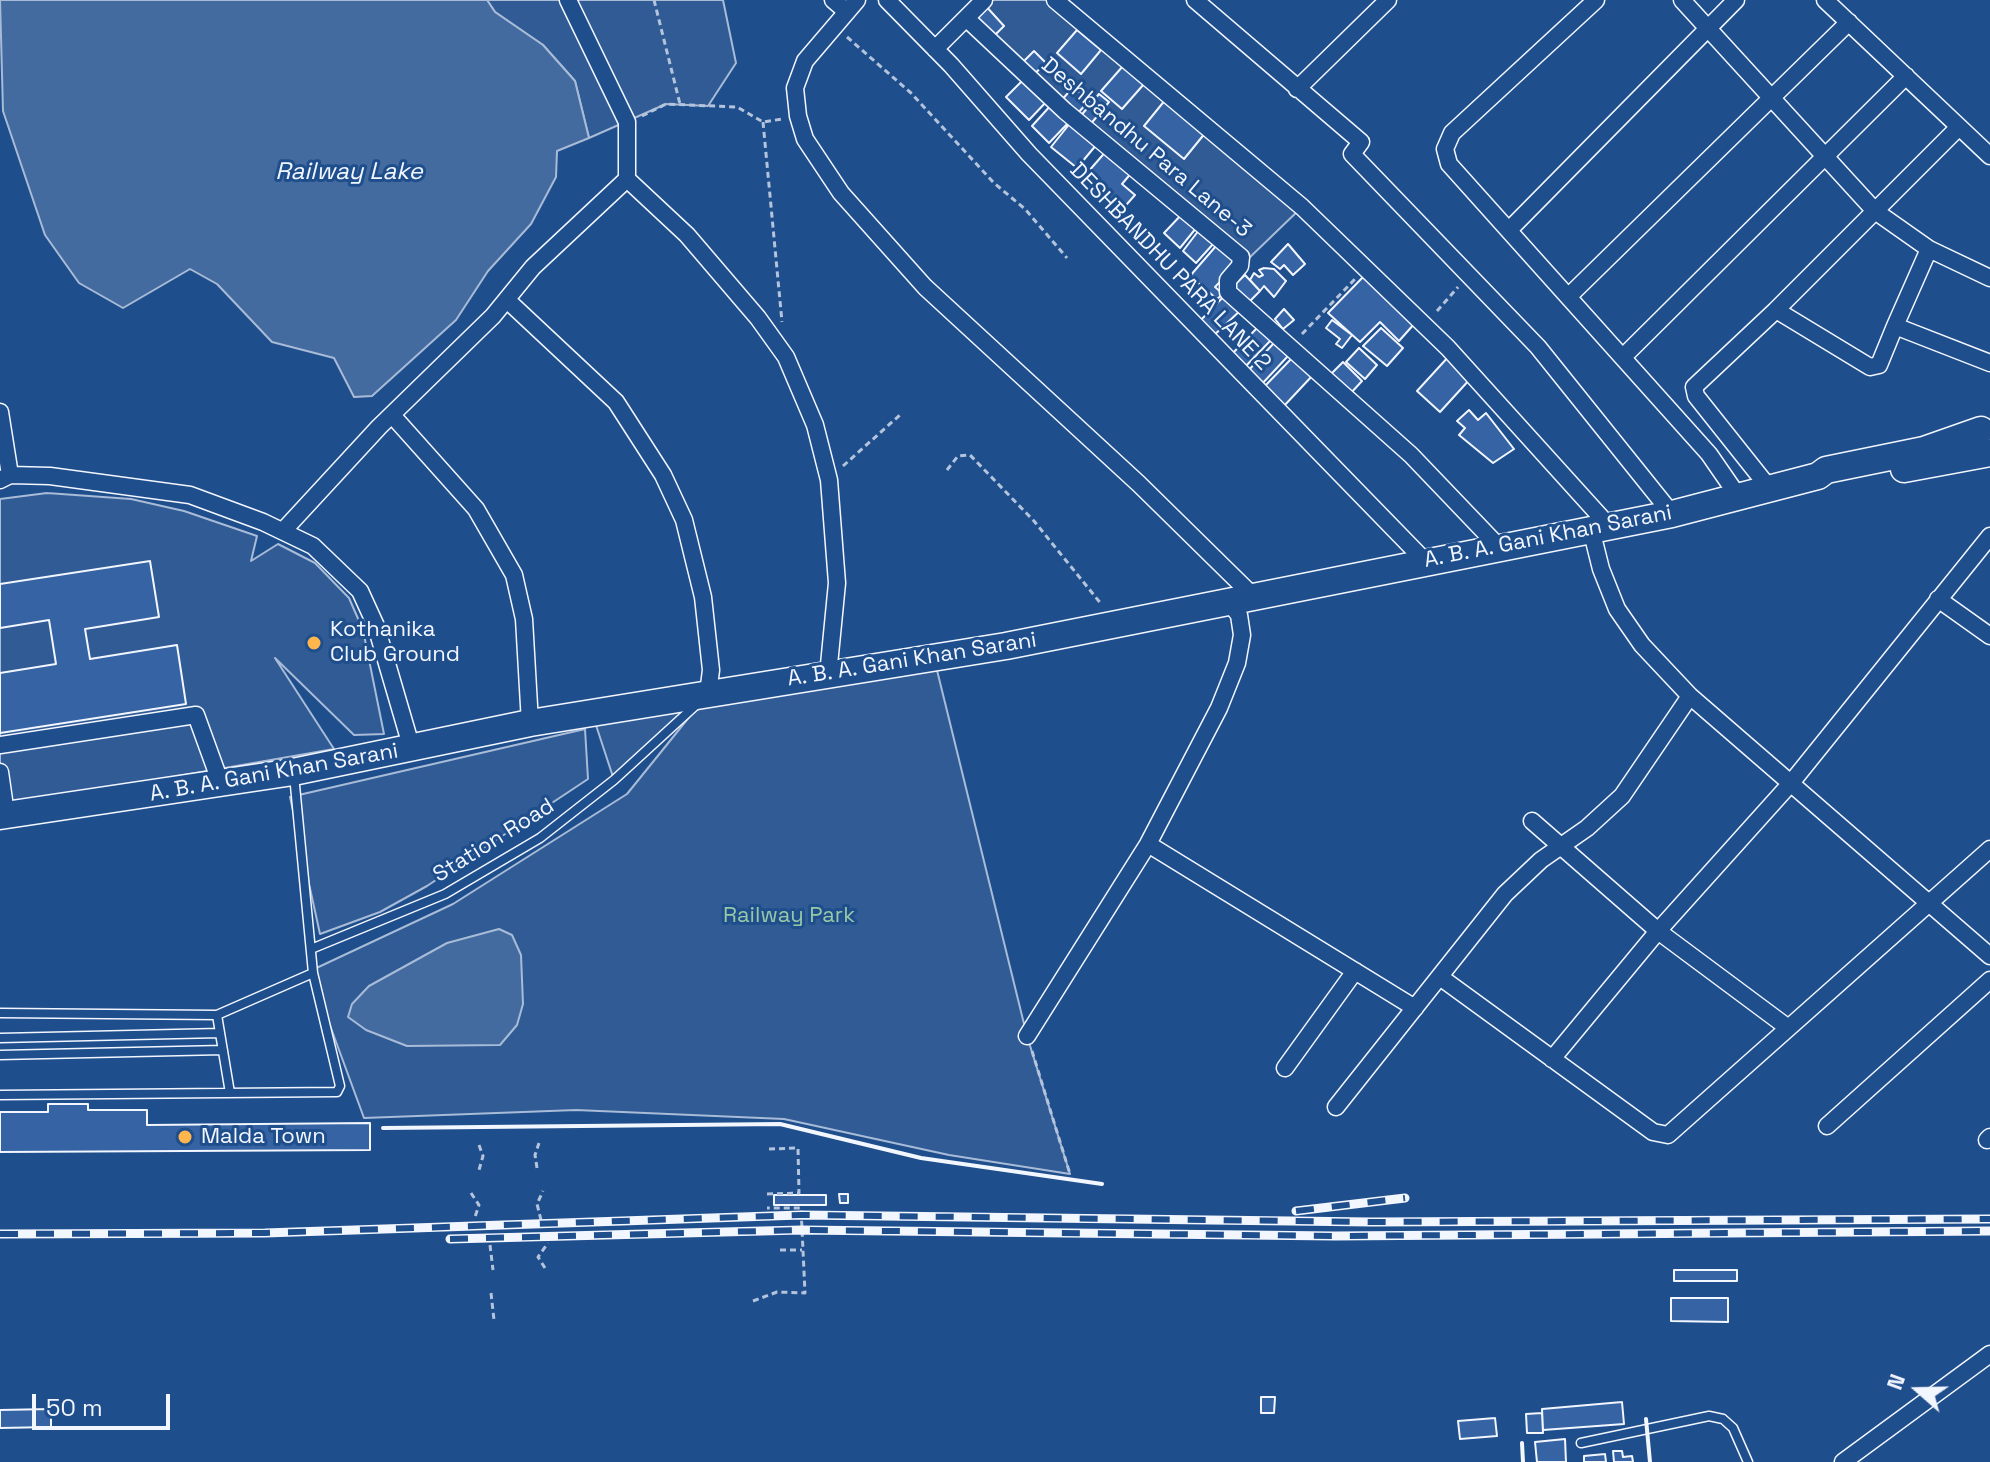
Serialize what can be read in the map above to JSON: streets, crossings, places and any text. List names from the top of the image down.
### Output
{
  "streets": {
    "main road": ["A. B. A. Gani Khan Sarani"],
    "street": ["Deshbandhu Para Lane-3", "DESHBANDHU PARA LANE 2"],
    "lane": ["Station Road"]
  },
  "crossings": [
    ["Deshbandhu Para Lane-3", "A. B. A. Gani Khan Sarani"],
    ["DESHBANDHU PARA LANE 2", "A. B. A. Gani Khan Sarani"],
    ["A. B. A. Gani Khan Sarani", "Station Road"]
  ],
  "water": ["Railway Lake"],
  "parks": ["Railway Park"],
  "places": ["Kothanika Club Ground", "Malda Town"],
  "scale_bar": "50 m",
  "north": "left"
}
